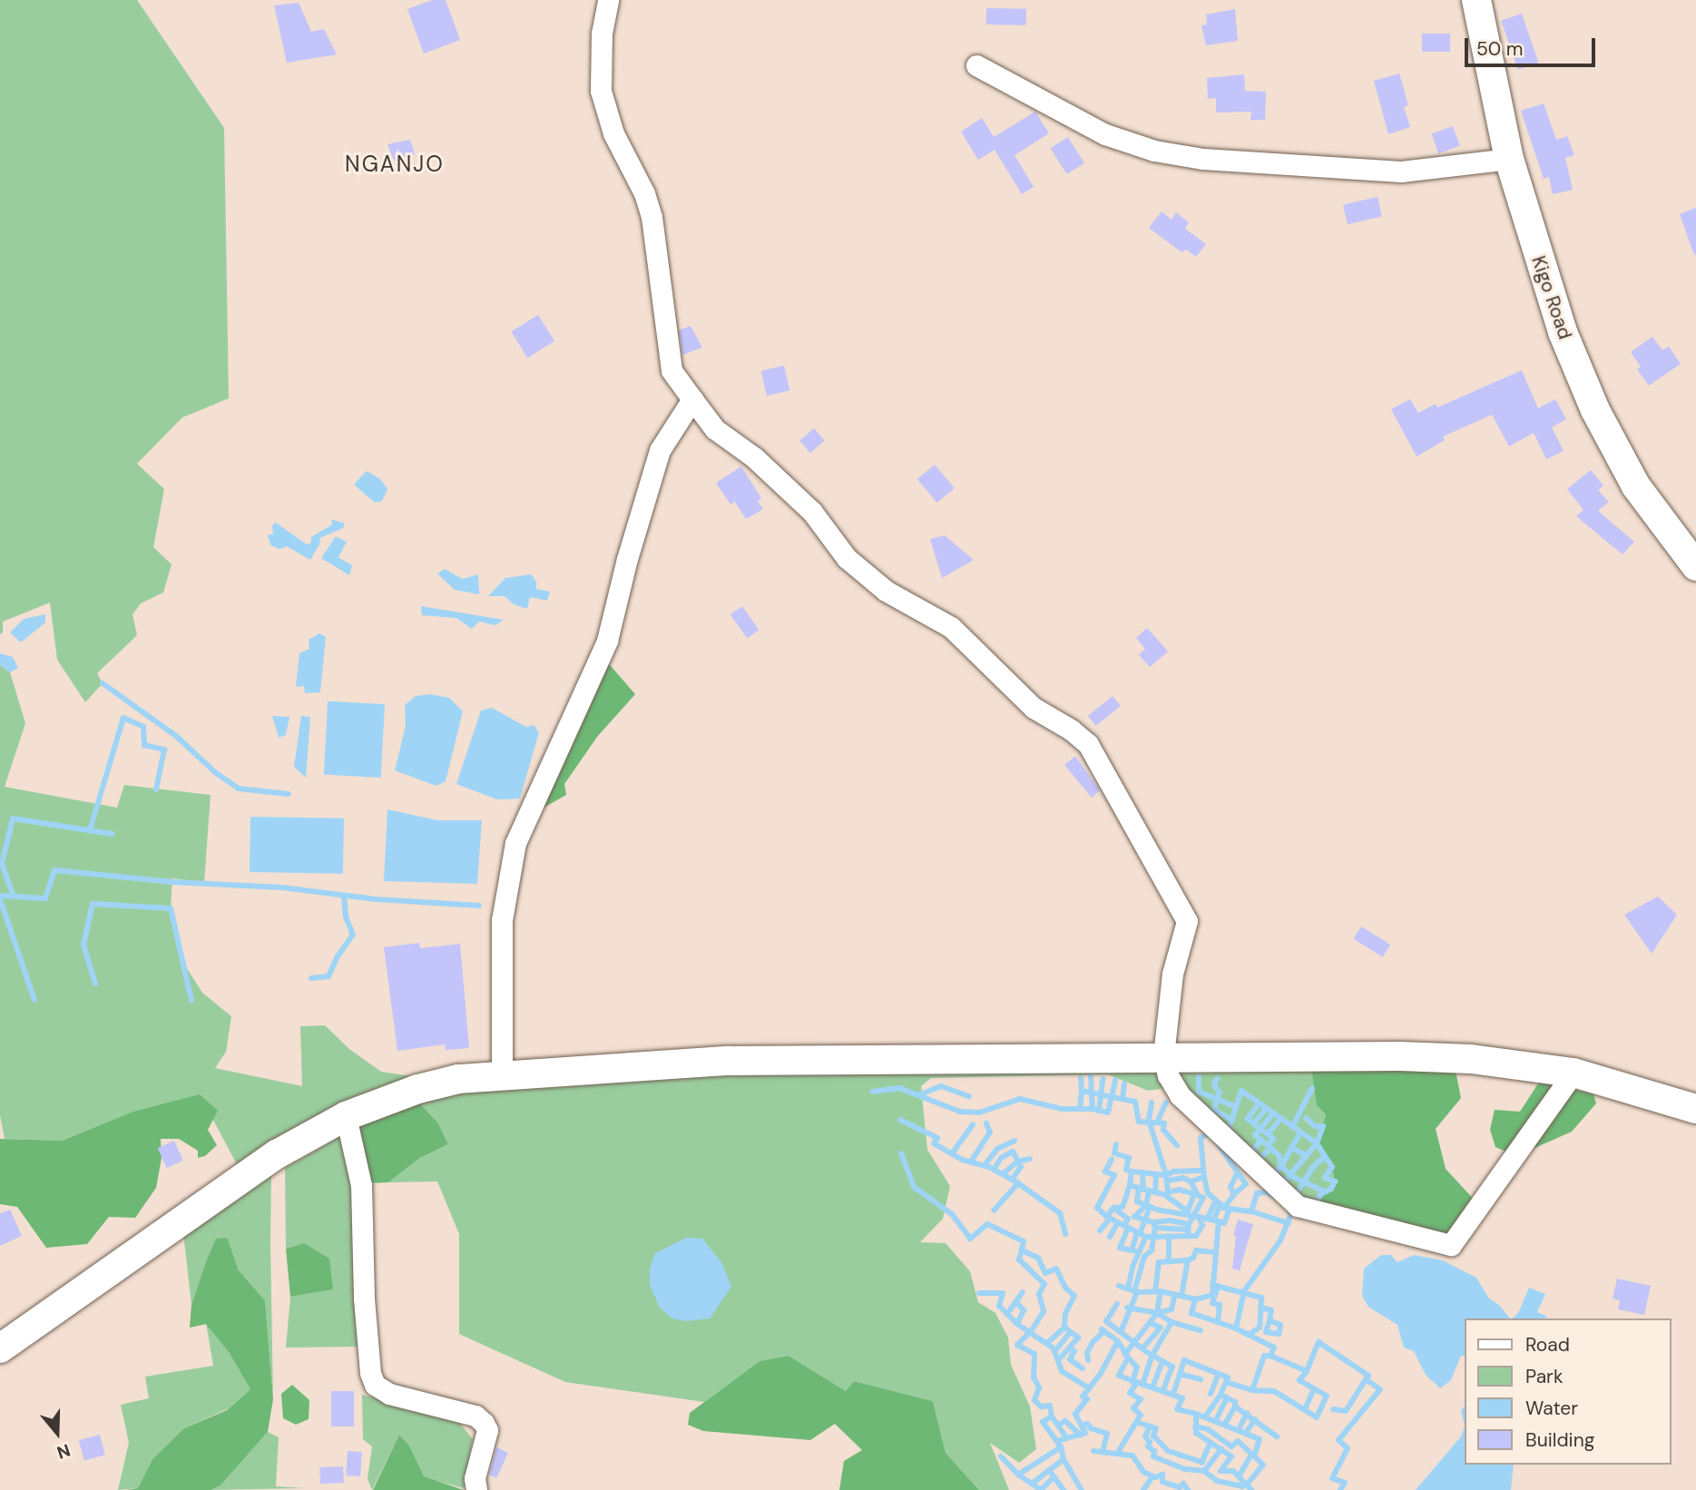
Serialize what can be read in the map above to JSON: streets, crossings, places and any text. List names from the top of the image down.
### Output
{
  "streets": {
    "street": ["Kigo Road"]
  },
  "districts": ["NGANJO"],
  "legend": [
    "Road",
    "Park",
    "Water",
    "Building"
  ],
  "scale_bar": "50 m",
  "north": "bottom"
}
